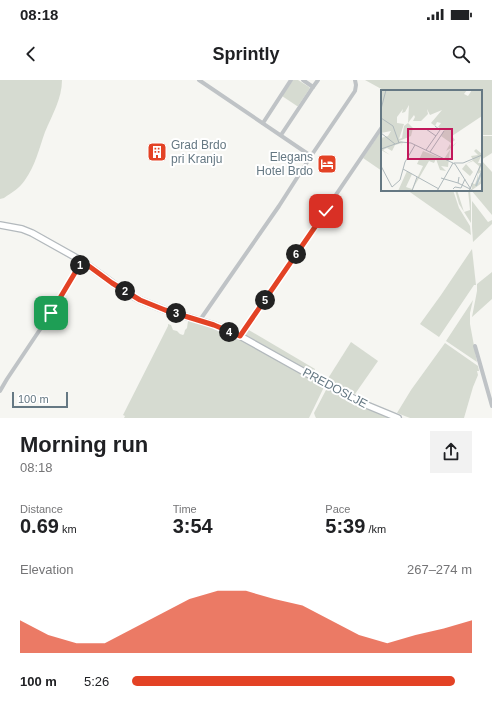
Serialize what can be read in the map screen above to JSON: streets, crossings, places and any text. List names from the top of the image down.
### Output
{
  "streets": {
    "street": ["PREDOSLJE"]
  },
  "places": {
    "building": ["Grad Brdo pri Kranju"],
    "hotel": ["Elegans Hotel Brdo"]
  },
  "scale_bar": "100 m",
  "page": {
    "status": "08:18",
    "header": "Sprintly",
    "pins": [
      "6",
      "1",
      "2",
      "5",
      "3",
      "4"
    ],
    "scale": "100 m",
    "heading": ["Morning run", "08:18"],
    "stats": [
      ["Distance", "0.69 km"],
      ["Time", "3:54"],
      ["Pace", "5:39 /km"]
    ],
    "chart": ["Elevation", "267–274 m"],
    "list": [
      {
        "name": "100 m",
        "note": "5:26"
      }
    ]
  }
}
